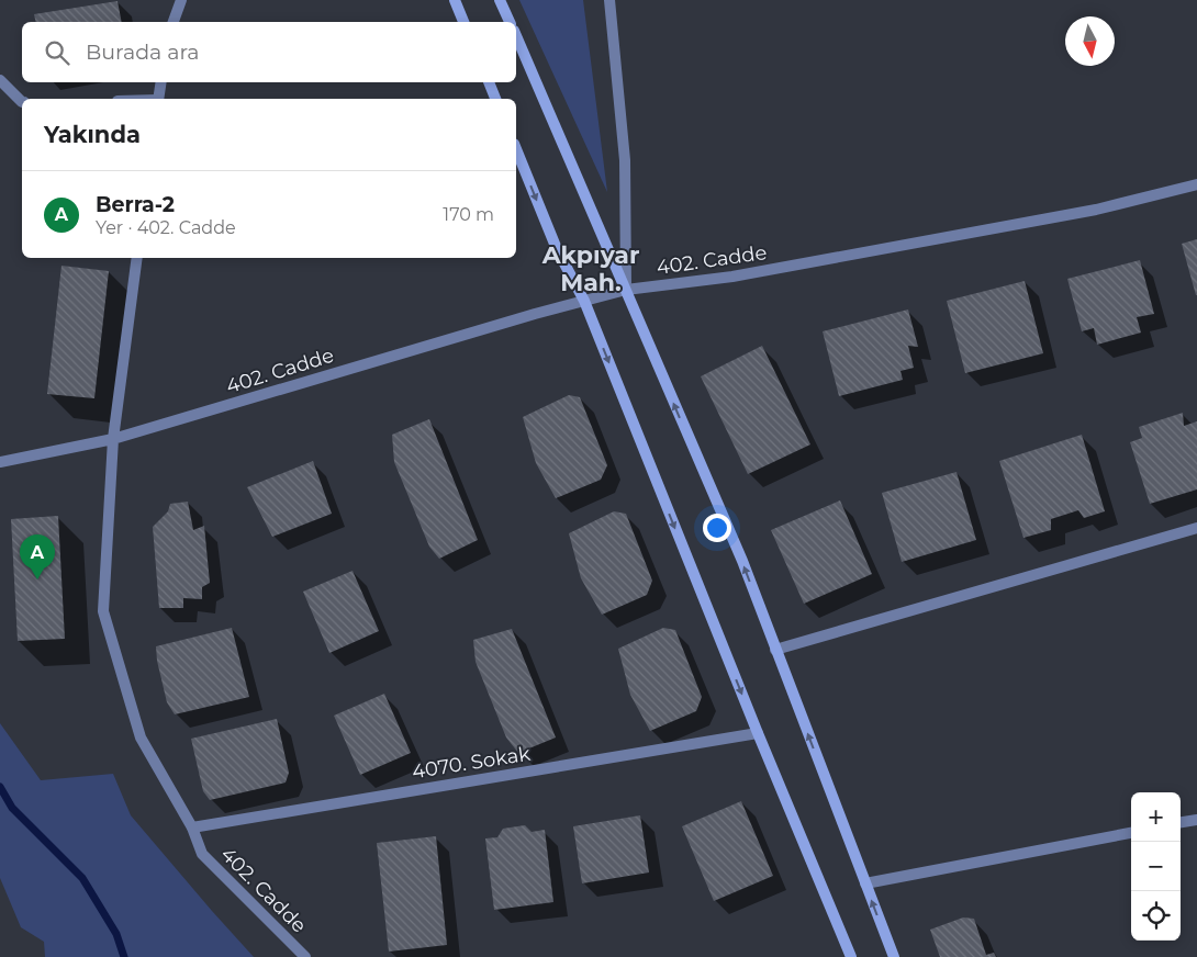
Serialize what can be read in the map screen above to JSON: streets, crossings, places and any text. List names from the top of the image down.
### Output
{
  "streets": {
    "street": ["402. Cadde", "4070. Sokak"]
  },
  "crossings": [
    ["402. Cadde", "4070. Sokak"]
  ],
  "districts": ["Akpıyar Mah."],
  "north": "bottom",
  "page": {
    "search": "Burada ara",
    "heading": "Yakında",
    "list": [
      {
        "mark": "A",
        "name": "Berra-2",
        "note": "Yer · 402. Cadde",
        "value": "170 m"
      }
    ],
    "pins": "A",
    "map_buttons": ["+", "−"]
  }
}
